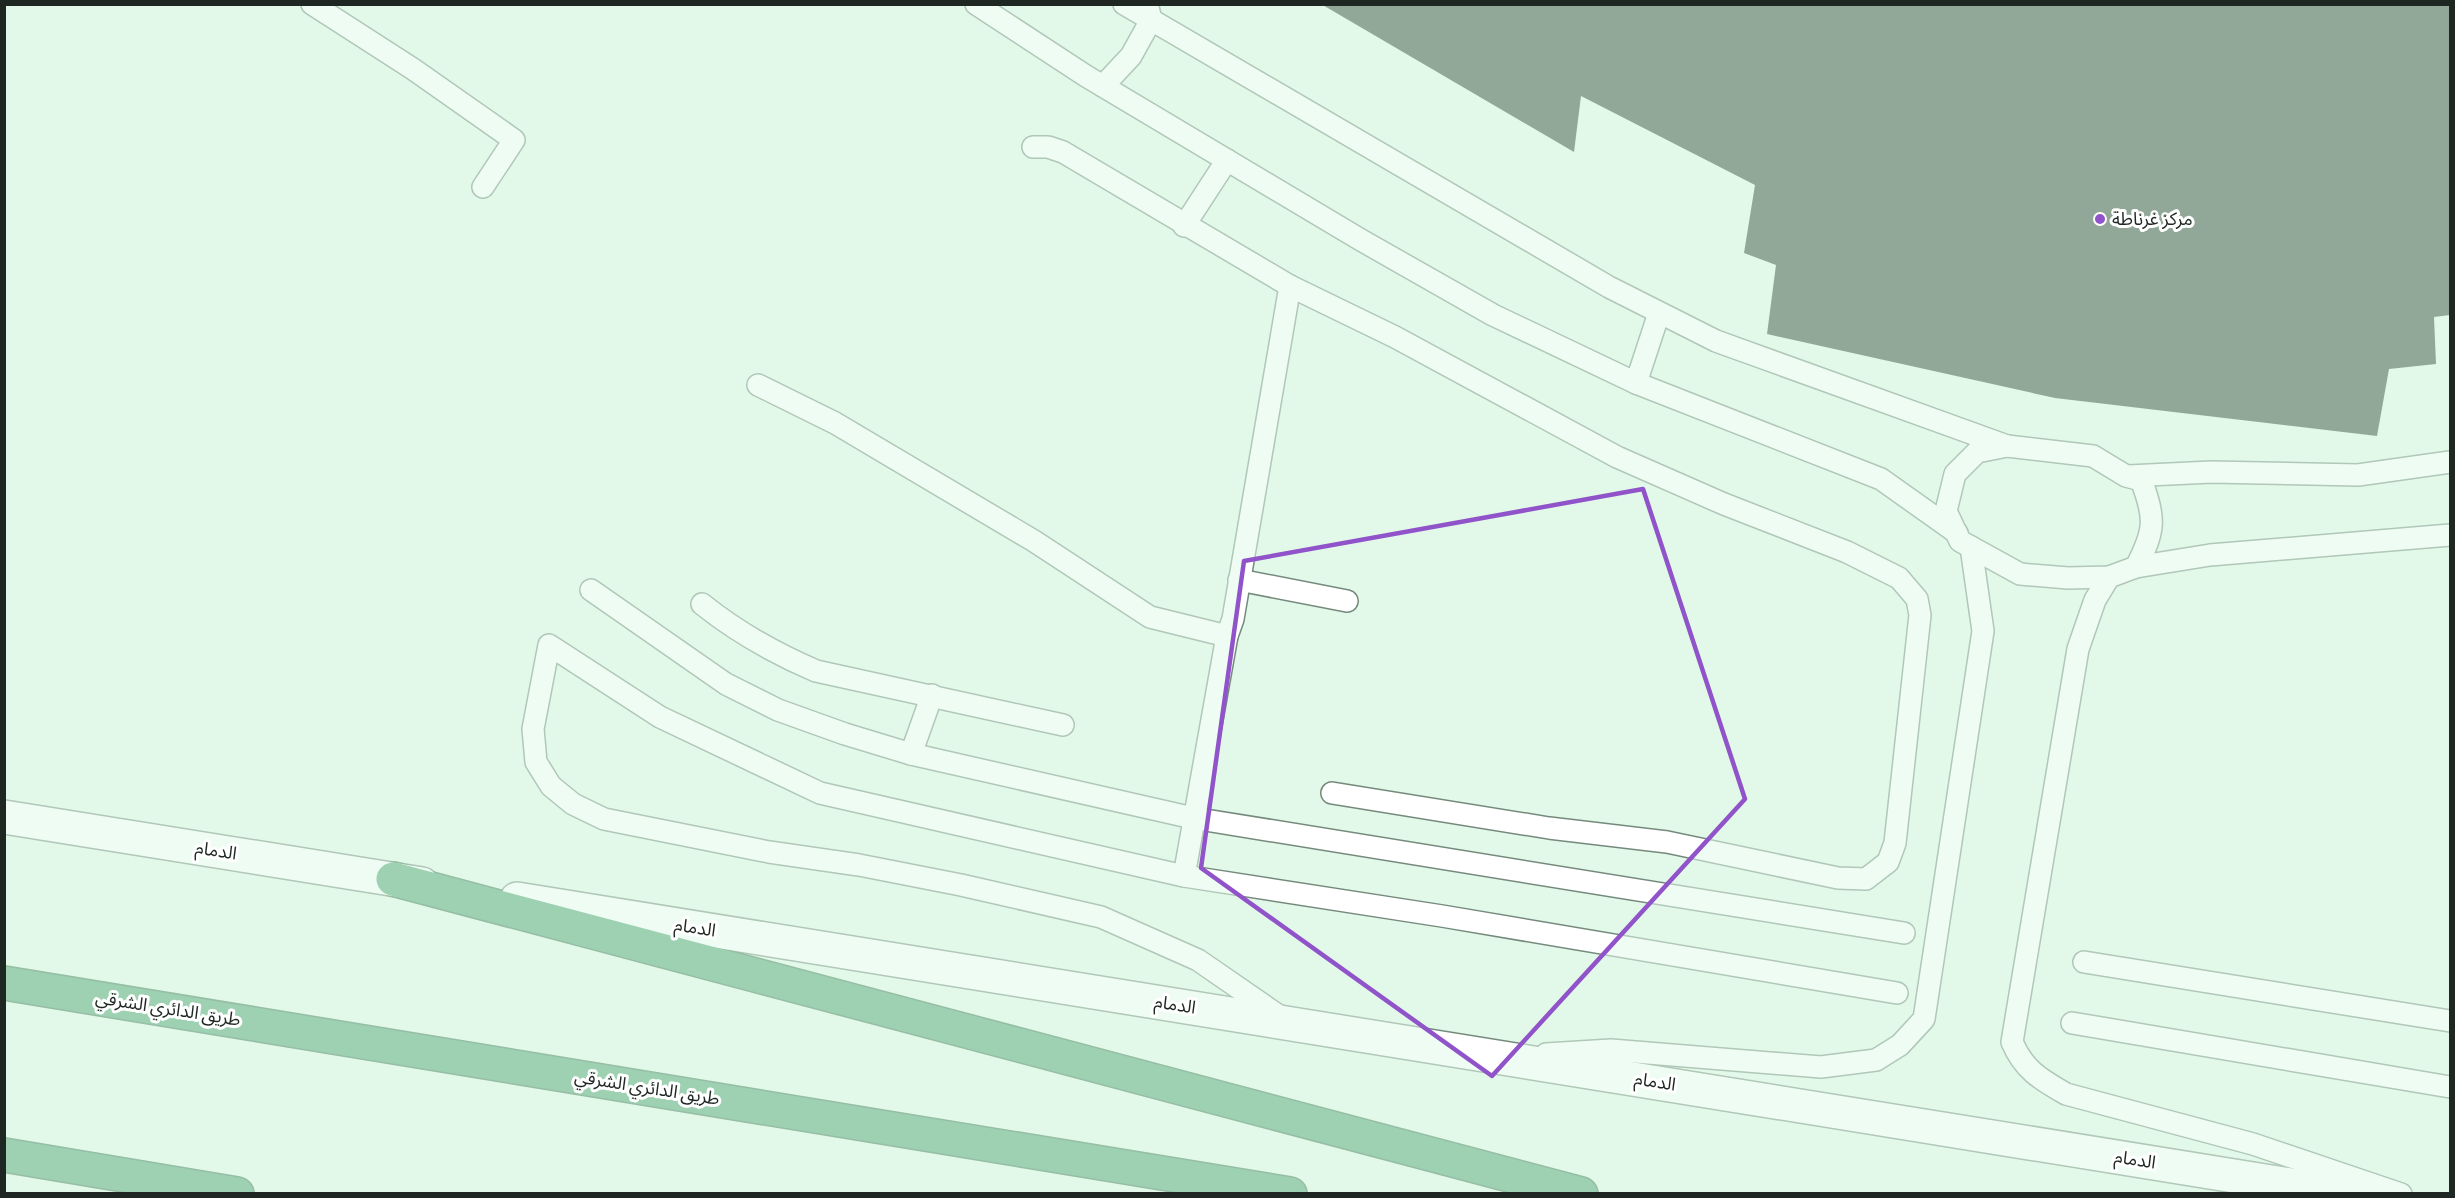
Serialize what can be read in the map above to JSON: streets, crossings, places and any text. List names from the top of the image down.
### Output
{
  "streets": {
    "highway": ["طريق الدائري الشرقي"],
    "street": ["الدمام"]
  },
  "places": ["مركز غرناطة"]
}
